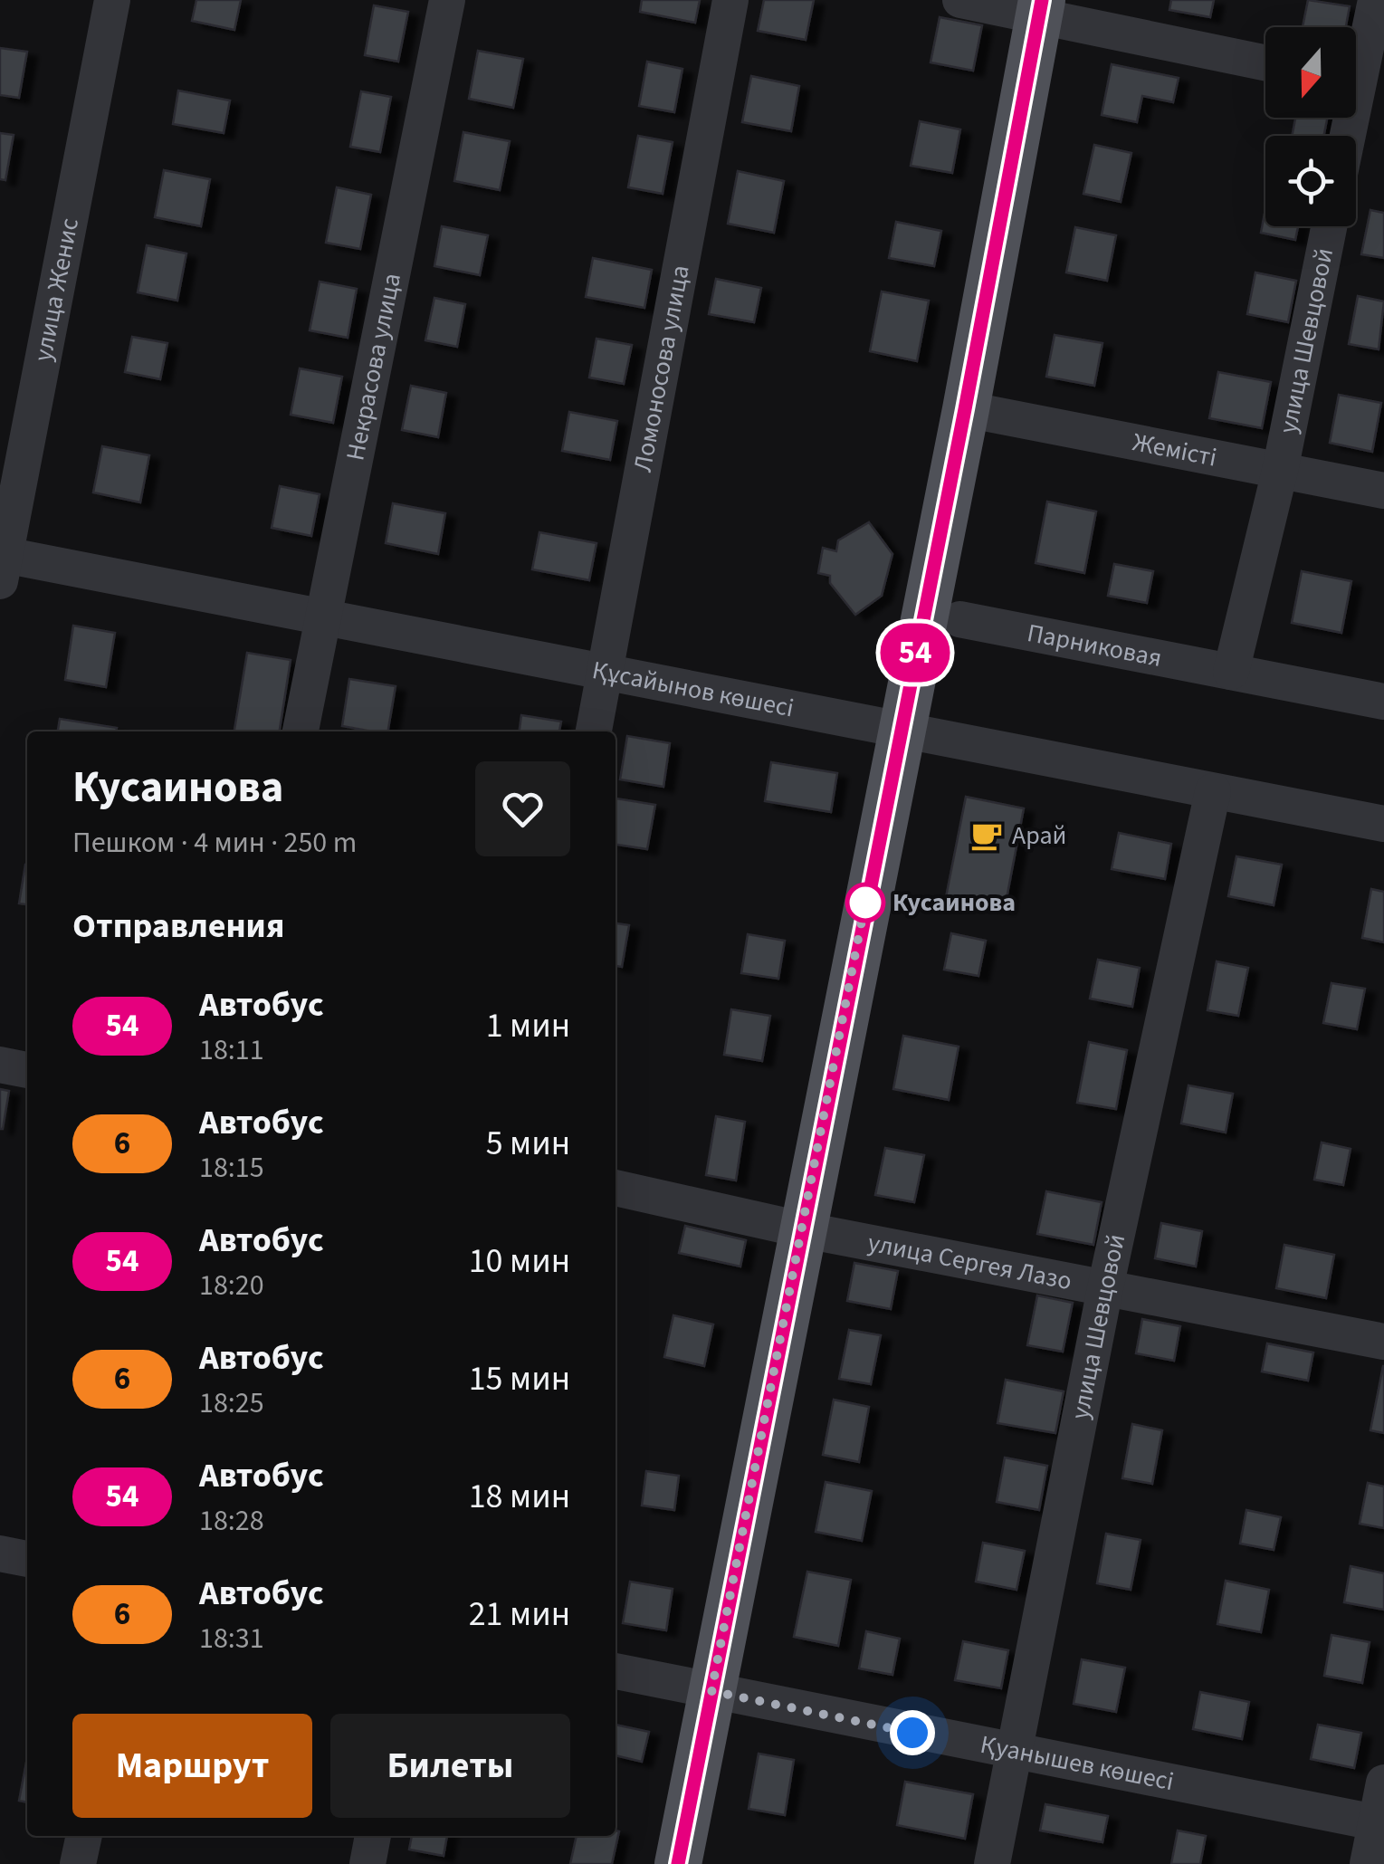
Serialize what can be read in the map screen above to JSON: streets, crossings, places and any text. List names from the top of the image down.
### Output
{
  "streets": {
    "street": [
      "улица Женис",
      "улица Шевцовой",
      "Некрасова улица",
      "Ломоносова улица",
      "Жемісті",
      "Парниковая",
      "Құсайынов көшесі",
      "улица Сергея Лазо",
      "Қуанышев көшесі"
    ]
  },
  "crossings": [
    ["улица Женис", "Құсайынов көшесі"],
    ["улица Шевцовой", "Жемісті"],
    ["улица Шевцовой", "Құсайынов көшесі"],
    ["улица Шевцовой", "улица Сергея Лазо"],
    ["улица Шевцовой", "Қуанышев көшесі"],
    ["Некрасова улица", "Құсайынов көшесі"],
    ["Ломоносова улица", "Құсайынов көшесі"]
  ],
  "places": {
    "cafe": ["Арай"],
    "other": ["Кусаинова"]
  },
  "lines": ["bus line 54"],
  "north": "bottom",
  "page": {
    "on_map": "54",
    "heading": [
      ["Кусаинова", "Пешком · 4 мин · 250 m"],
      "Отправления"
    ],
    "list": [
      {
        "mark": "54",
        "name": "Автобус",
        "note": "18:11",
        "value": "1 мин"
      },
      {
        "mark": "6",
        "name": "Автобус",
        "note": "18:15",
        "value": "5 мин"
      },
      {
        "mark": "54",
        "name": "Автобус",
        "note": "18:20",
        "value": "10 мин"
      },
      {
        "mark": "6",
        "name": "Автобус",
        "note": "18:25",
        "value": "15 мин"
      },
      {
        "mark": "54",
        "name": "Автобус",
        "note": "18:28",
        "value": "18 мин"
      },
      {
        "mark": "6",
        "name": "Автобус",
        "note": "18:31",
        "value": "21 мин"
      }
    ],
    "buttons": ["Маршрут", "Билеты"]
  }
}
